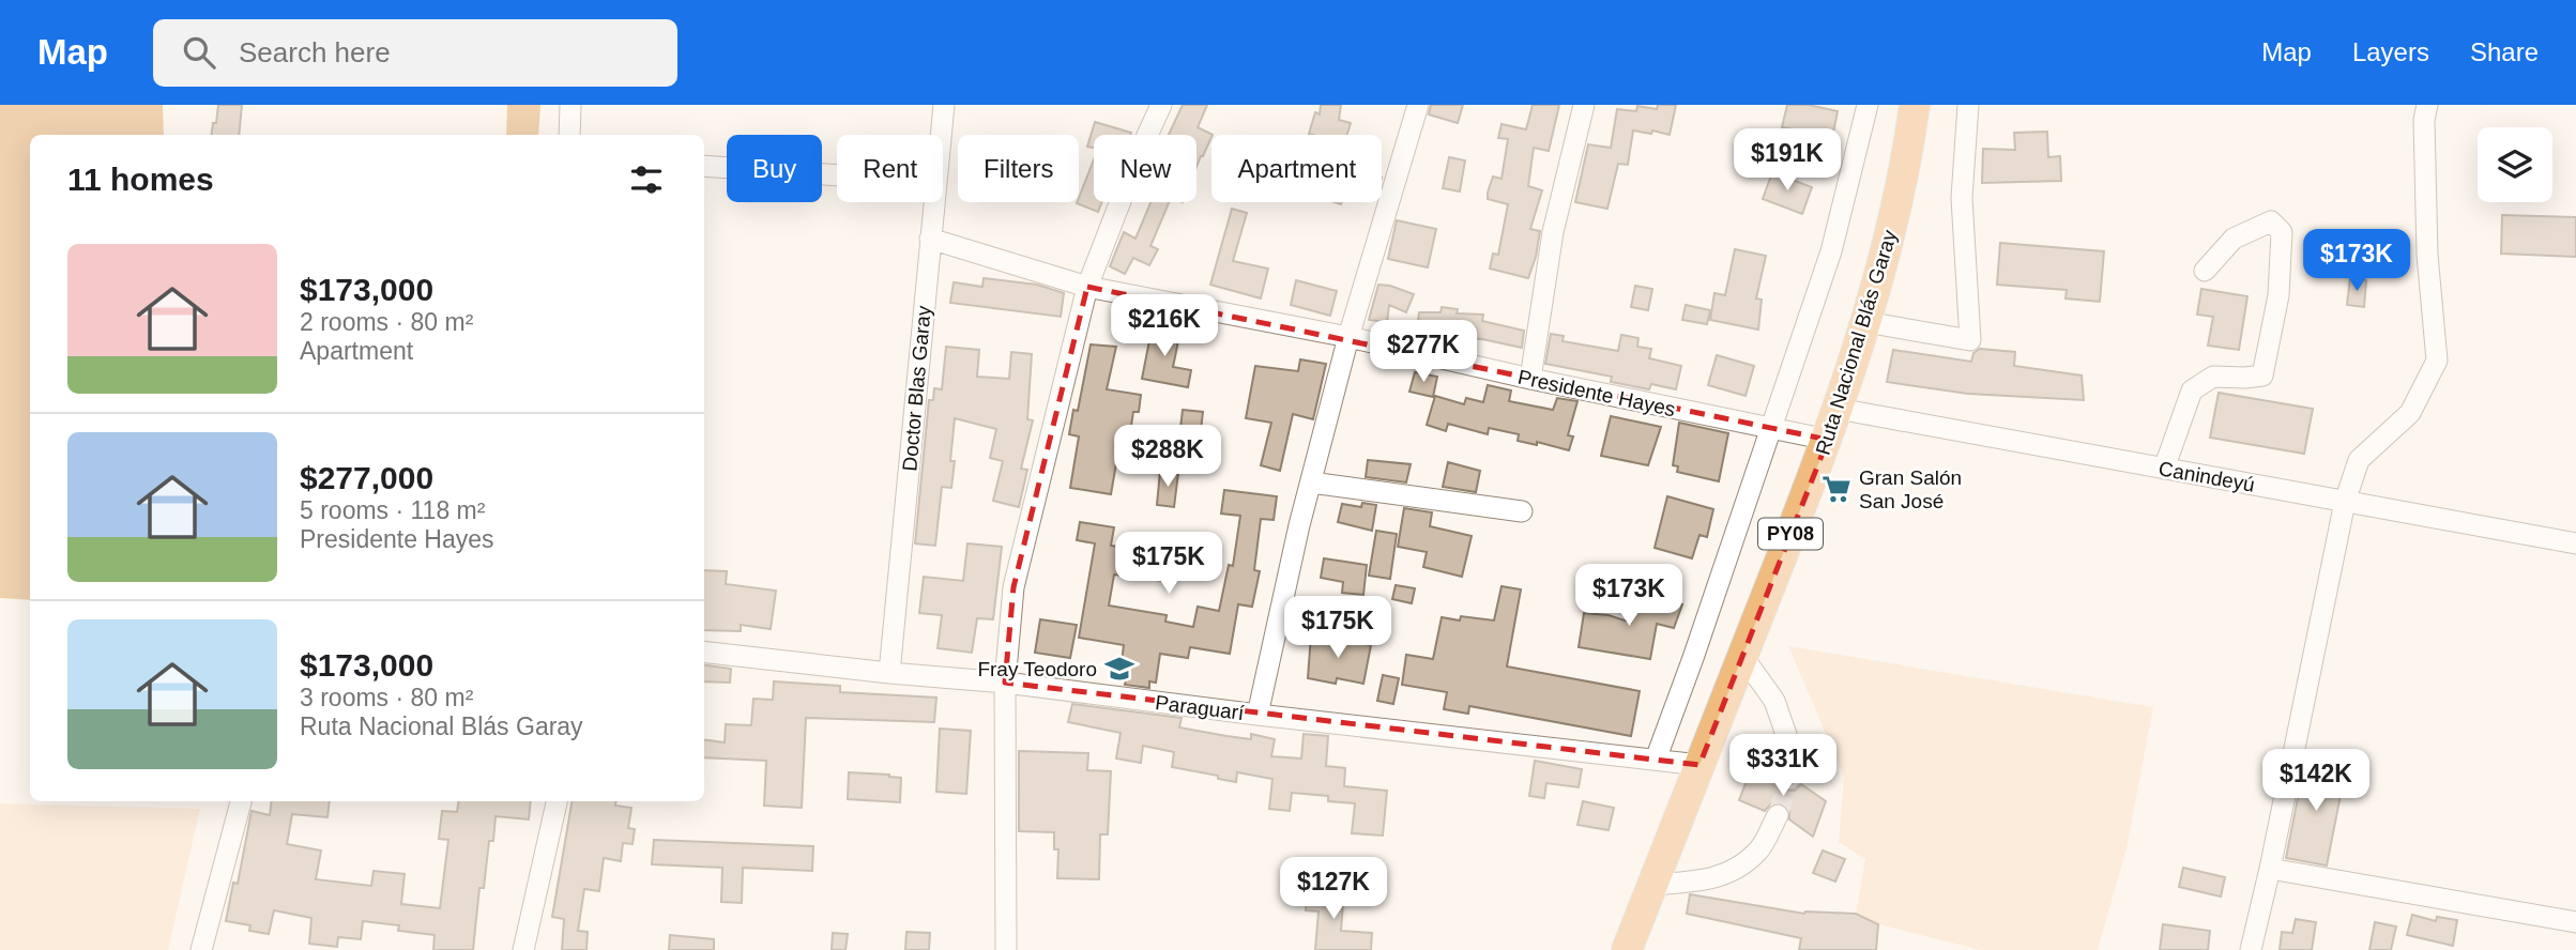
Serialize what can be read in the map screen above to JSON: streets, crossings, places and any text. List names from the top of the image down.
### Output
{
  "streets": {
    "highway": ["Ruta Nacional Blás Garay", "PY08"],
    "street": [
      "Doctor Blas Garay",
      "Presidente Hayes",
      "Canindeyú",
      "Paraguarí"
    ]
  },
  "crossings": [
    ["Ruta Nacional Blás Garay", "Presidente Hayes"],
    ["Ruta Nacional Blás Garay", "Canindeyú"],
    ["Ruta Nacional Blás Garay", "Paraguarí"],
    ["Doctor Blas Garay", "Presidente Hayes"],
    ["Doctor Blas Garay", "Paraguarí"]
  ],
  "places": {
    "supermarket": ["Gran Salón San José"],
    "school or university": ["Fray Teodoro"]
  },
  "page": {
    "header": "Map",
    "search": "Search here",
    "nav": ["Map", "Layers", "Share"],
    "price": [
      "$191K",
      "$173K",
      "$216K",
      "$277K",
      "$288K",
      "$175K",
      "$173K",
      "$175K",
      "$331K",
      "$142K",
      "$127K"
    ],
    "chip": [
      "Buy",
      "Rent",
      "Filters",
      "New",
      "Apartment"
    ],
    "heading": "11 homes",
    "list": [
      {
        "name": "$173,000",
        "note": "2 rooms · 80 m² · Apartment"
      },
      {
        "name": "$277,000",
        "note": "5 rooms · 118 m² · Presidente Hayes"
      },
      {
        "name": "$173,000",
        "note": "3 rooms · 80 m² · Ruta Nacional Blás Garay"
      }
    ]
  }
}
